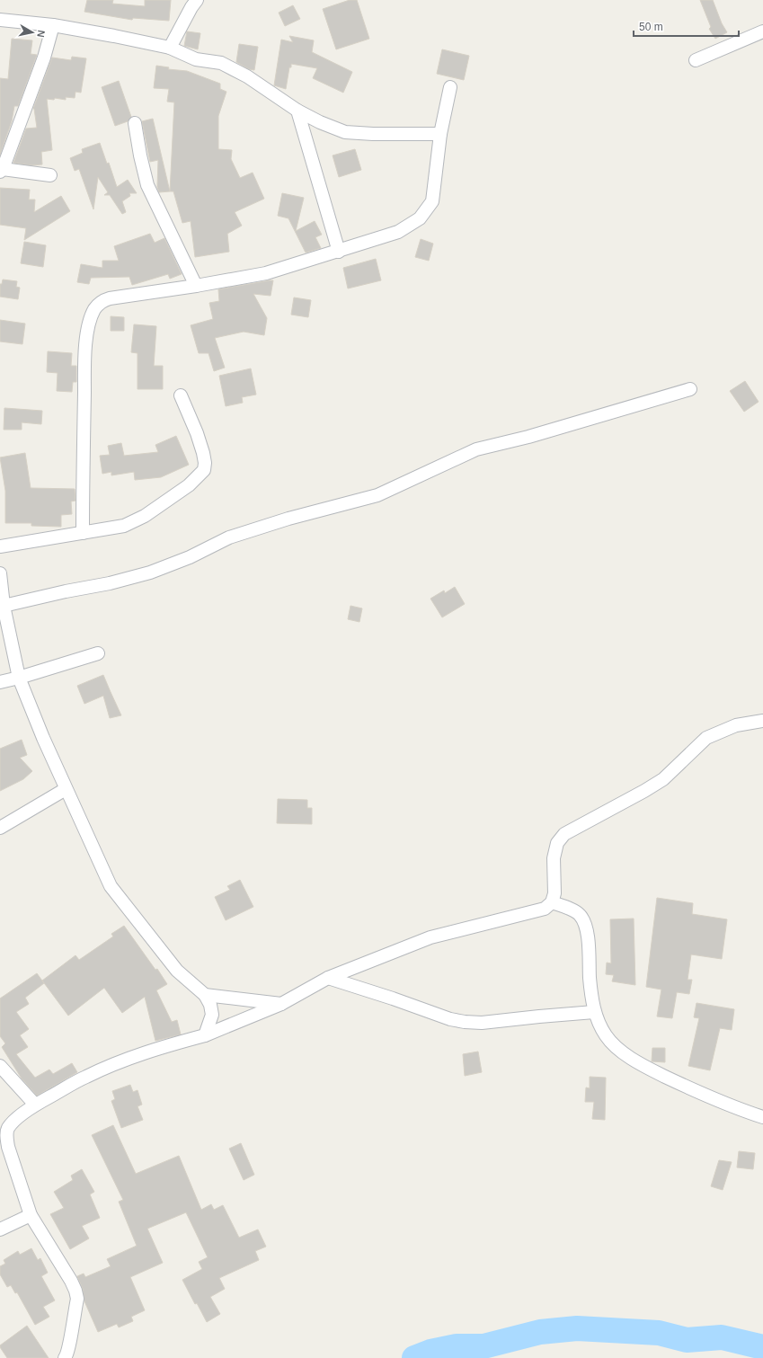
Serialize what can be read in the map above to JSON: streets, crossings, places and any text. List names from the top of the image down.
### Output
{
  "scale_bar": "50 m",
  "north": "right"
}
